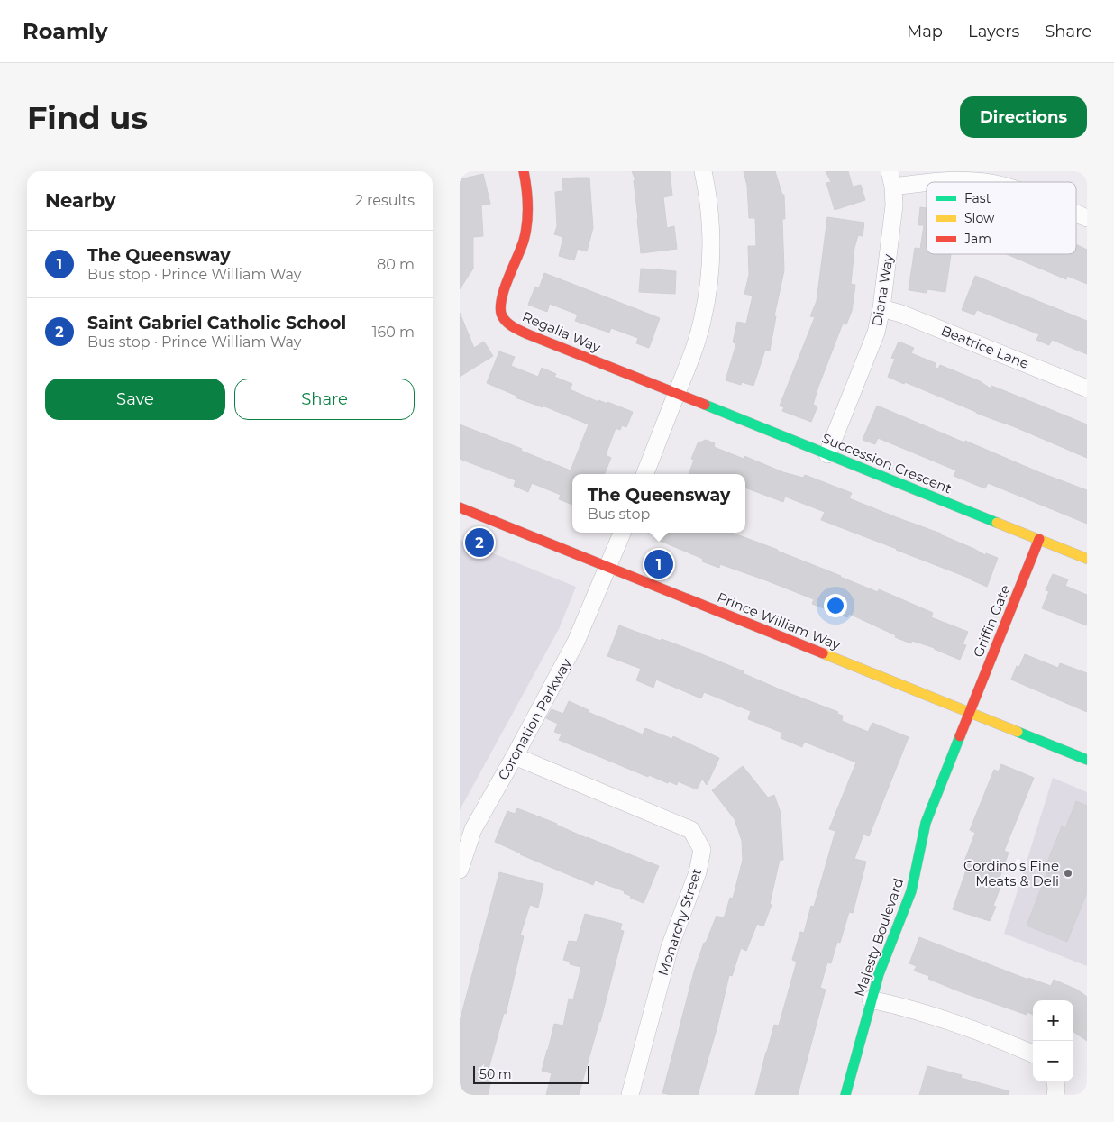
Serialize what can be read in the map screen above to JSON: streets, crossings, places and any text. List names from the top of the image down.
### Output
{
  "streets": {
    "street": [
      "Diana Way",
      "Regalia Way",
      "Beatrice Lane",
      "Succession Crescent",
      "Prince William Way",
      "Griffin Gate",
      "Coronation Parkway",
      "Monarchy Street",
      "Majesty Boulevard"
    ]
  },
  "crossings": [
    ["Diana Way", "Beatrice Lane"],
    ["Diana Way", "Succession Crescent"],
    ["Regalia Way", "Succession Crescent"],
    ["Succession Crescent", "Griffin Gate"],
    ["Prince William Way", "Griffin Gate"],
    ["Prince William Way", "Coronation Parkway"],
    ["Prince William Way", "Majesty Boulevard"],
    ["Griffin Gate", "Majesty Boulevard"],
    ["Coronation Parkway", "Monarchy Street"]
  ],
  "places": ["Cordino's Fine Meats & Deli"],
  "legend": ["Fast", "Slow", "Jam"],
  "scale_bar": "50 m",
  "page": {
    "header": "Roamly",
    "nav": ["Map", "Layers", "Share"],
    "buttons": [
      "Directions",
      ["Save", "Share"]
    ],
    "title": "Find us",
    "heading": ["Nearby", "2 results"],
    "list": [
      {
        "mark": "1",
        "name": "The Queensway",
        "note": "Bus stop · Prince William Way",
        "value": "80 m"
      },
      {
        "mark": "2",
        "name": "Saint Gabriel Catholic School",
        "note": "Bus stop · Prince William Way",
        "value": "160 m"
      }
    ],
    "popup": ["The Queensway", "Bus stop"],
    "pins": ["2", "1"],
    "map_buttons": ["+", "−"],
    "scale": "50 m"
  }
}
